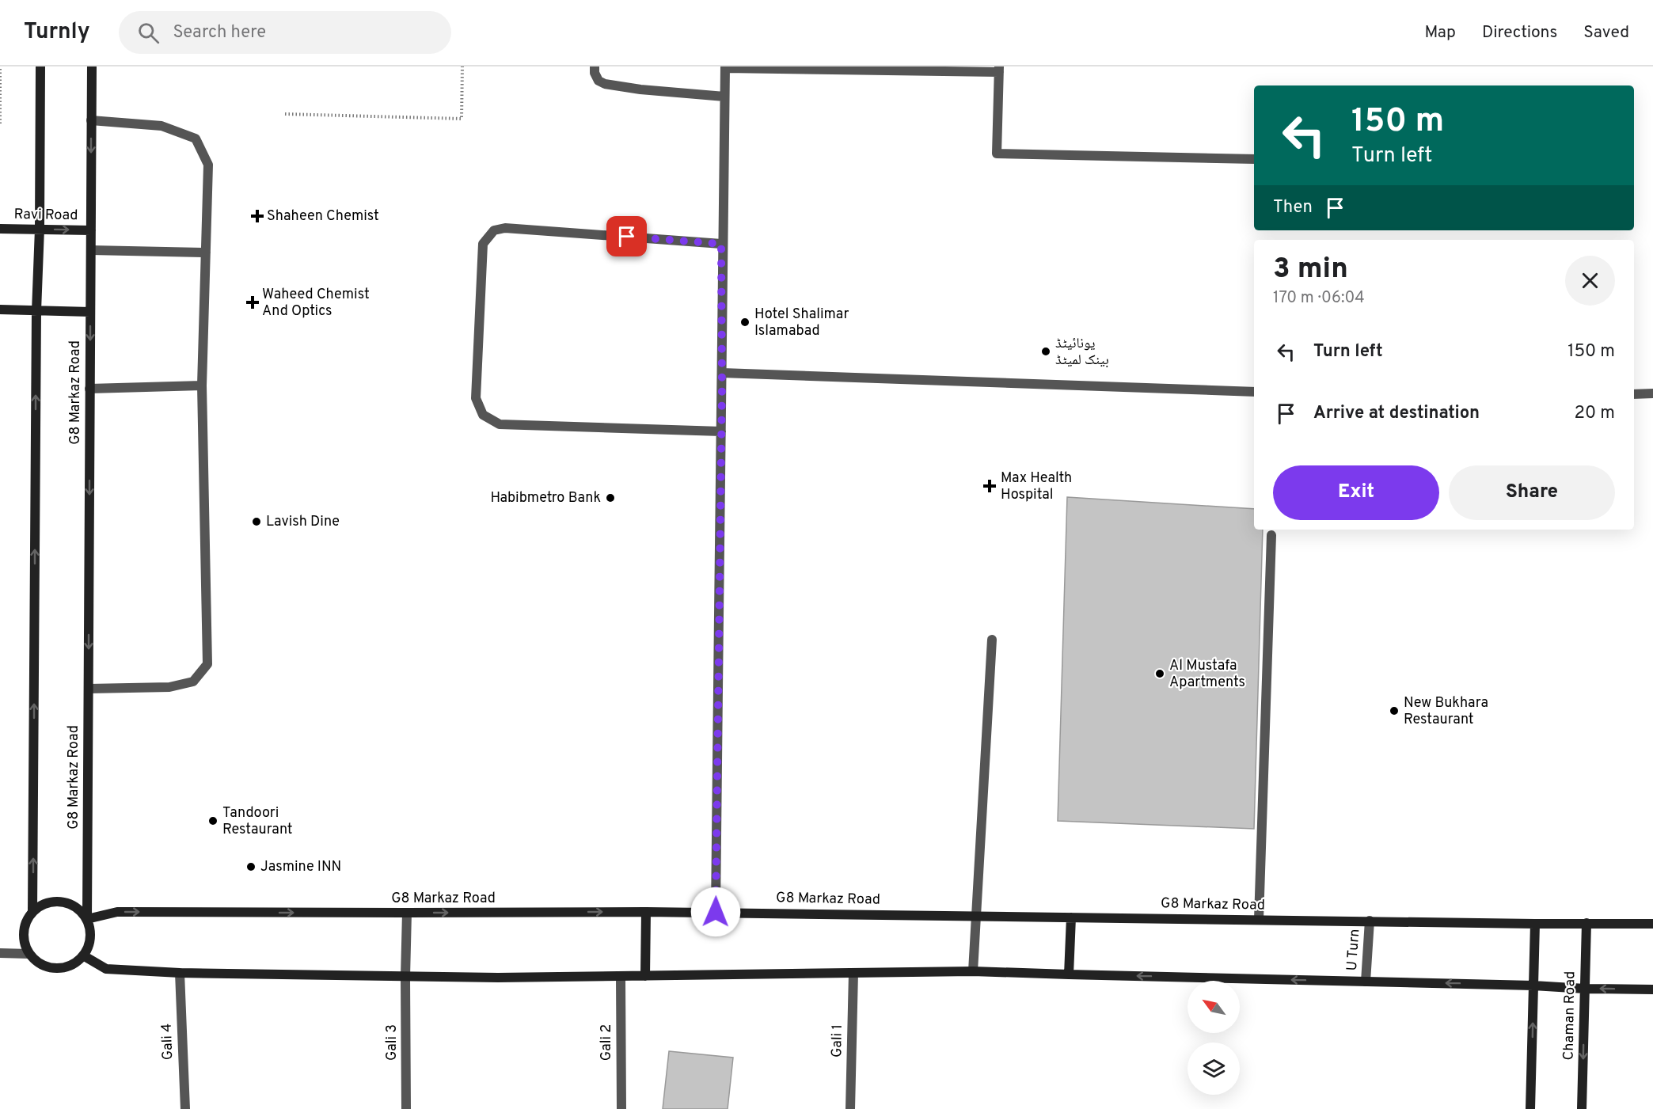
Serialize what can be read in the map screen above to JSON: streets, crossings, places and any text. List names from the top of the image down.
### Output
{
  "streets": {
    "street": [
      "Ravi Road",
      "G8 Markaz Road",
      "U Turn",
      "Chaman Road",
      "Gali 1",
      "Gali 4",
      "Gali 3",
      "Gali 2"
    ]
  },
  "crossings": [
    ["Ravi Road", "G8 Markaz Road"],
    ["G8 Markaz Road", "U Turn"],
    ["G8 Markaz Road", "Chaman Road"],
    ["G8 Markaz Road", "Gali 3"]
  ],
  "places": {
    "health": ["Shaheen Chemist", "Waheed Chemist And Optics", "Max Health Hospital"],
    "other": [
      "Hotel Shalimar Islamabad",
      "یونائیٹڈ بینک لمیٹڈ",
      "Habibmetro Bank",
      "Lavish Dine",
      "Al Mustafa Apartments",
      "New Bukhara Restaurant",
      "Tandoori Restaurant",
      "Jasmine INN"
    ]
  },
  "north": "top left",
  "page": {
    "header": "Turnly",
    "search": "Search here",
    "nav": ["Map", "Directions", "Saved"],
    "turn": ["150 m", "Turn left"],
    "then": "Then",
    "heading": ["3 min", "170 m · 06:04"],
    "list": [
      {
        "name": "Turn left",
        "value": "150 m"
      },
      {
        "name": "Arrive at destination",
        "value": "20 m"
      }
    ],
    "buttons": ["Exit", "Share"]
  }
}
